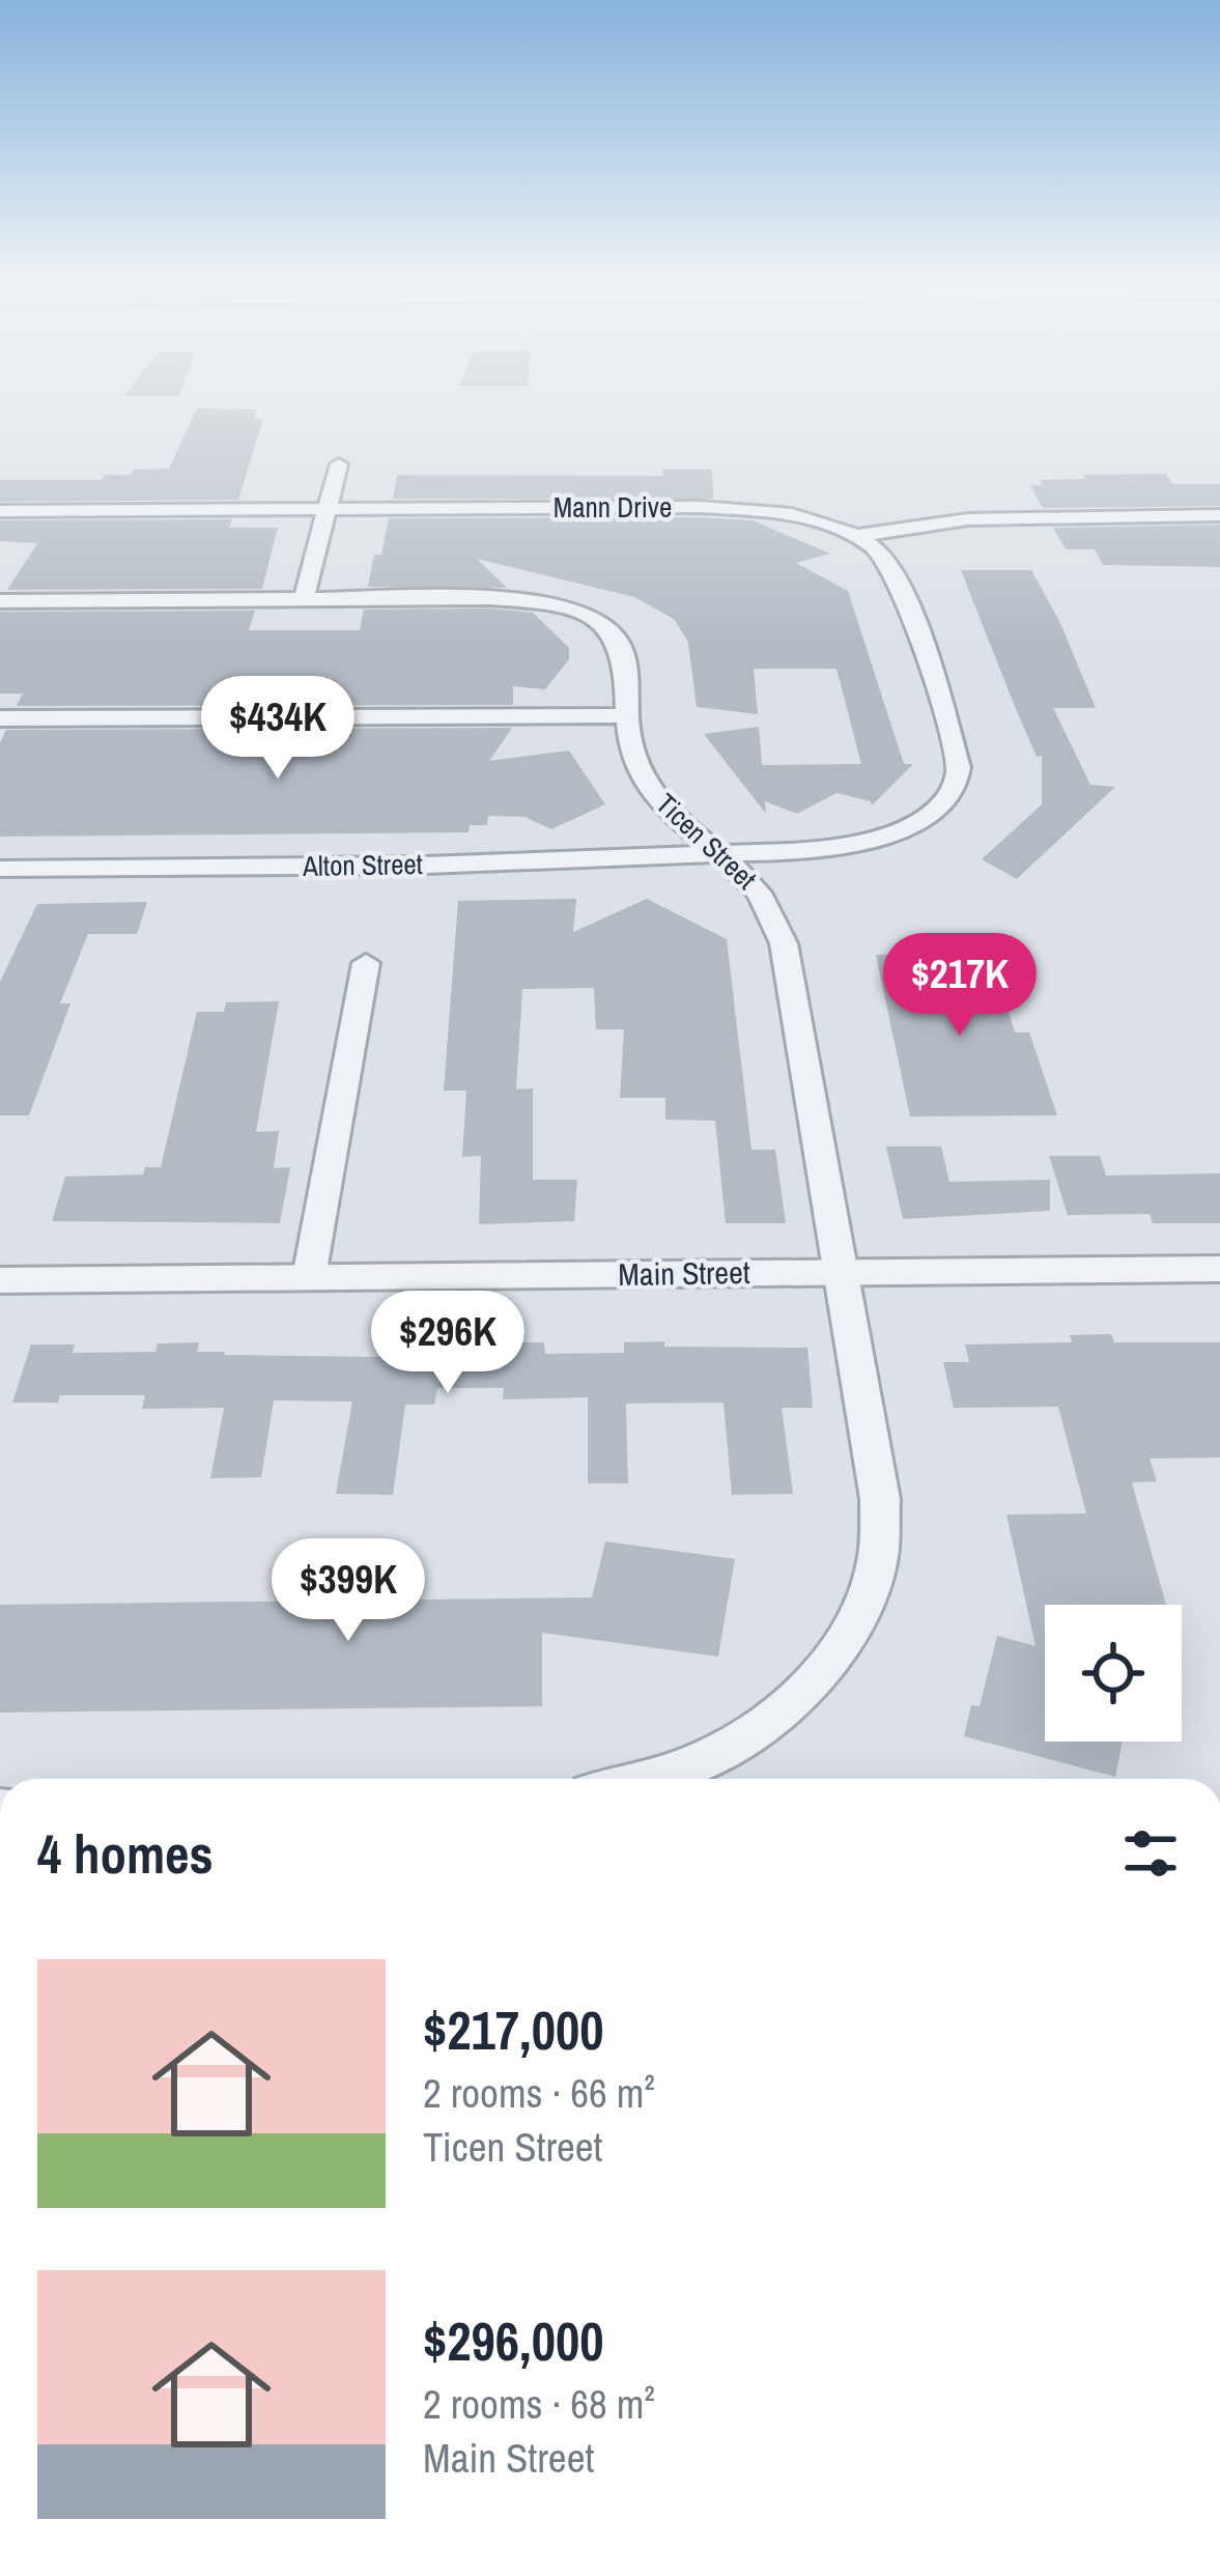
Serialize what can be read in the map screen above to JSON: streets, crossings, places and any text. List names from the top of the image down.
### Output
{
  "streets": {
    "street": [
      "Mann Drive",
      "Ticen Street",
      "Alton Street",
      "Main Street"
    ]
  },
  "crossings": [
    ["Mann Drive", "Alton Street"],
    ["Ticen Street", "Alton Street"],
    ["Ticen Street", "Main Street"]
  ],
  "page": {
    "price": [
      "$434K",
      "$217K",
      "$296K",
      "$399K"
    ],
    "heading": "4 homes",
    "list": [
      {
        "name": "$217,000",
        "note": "2 rooms · 66 m² · Ticen Street"
      },
      {
        "name": "$296,000",
        "note": "2 rooms · 68 m² · Main Street"
      }
    ]
  }
}
